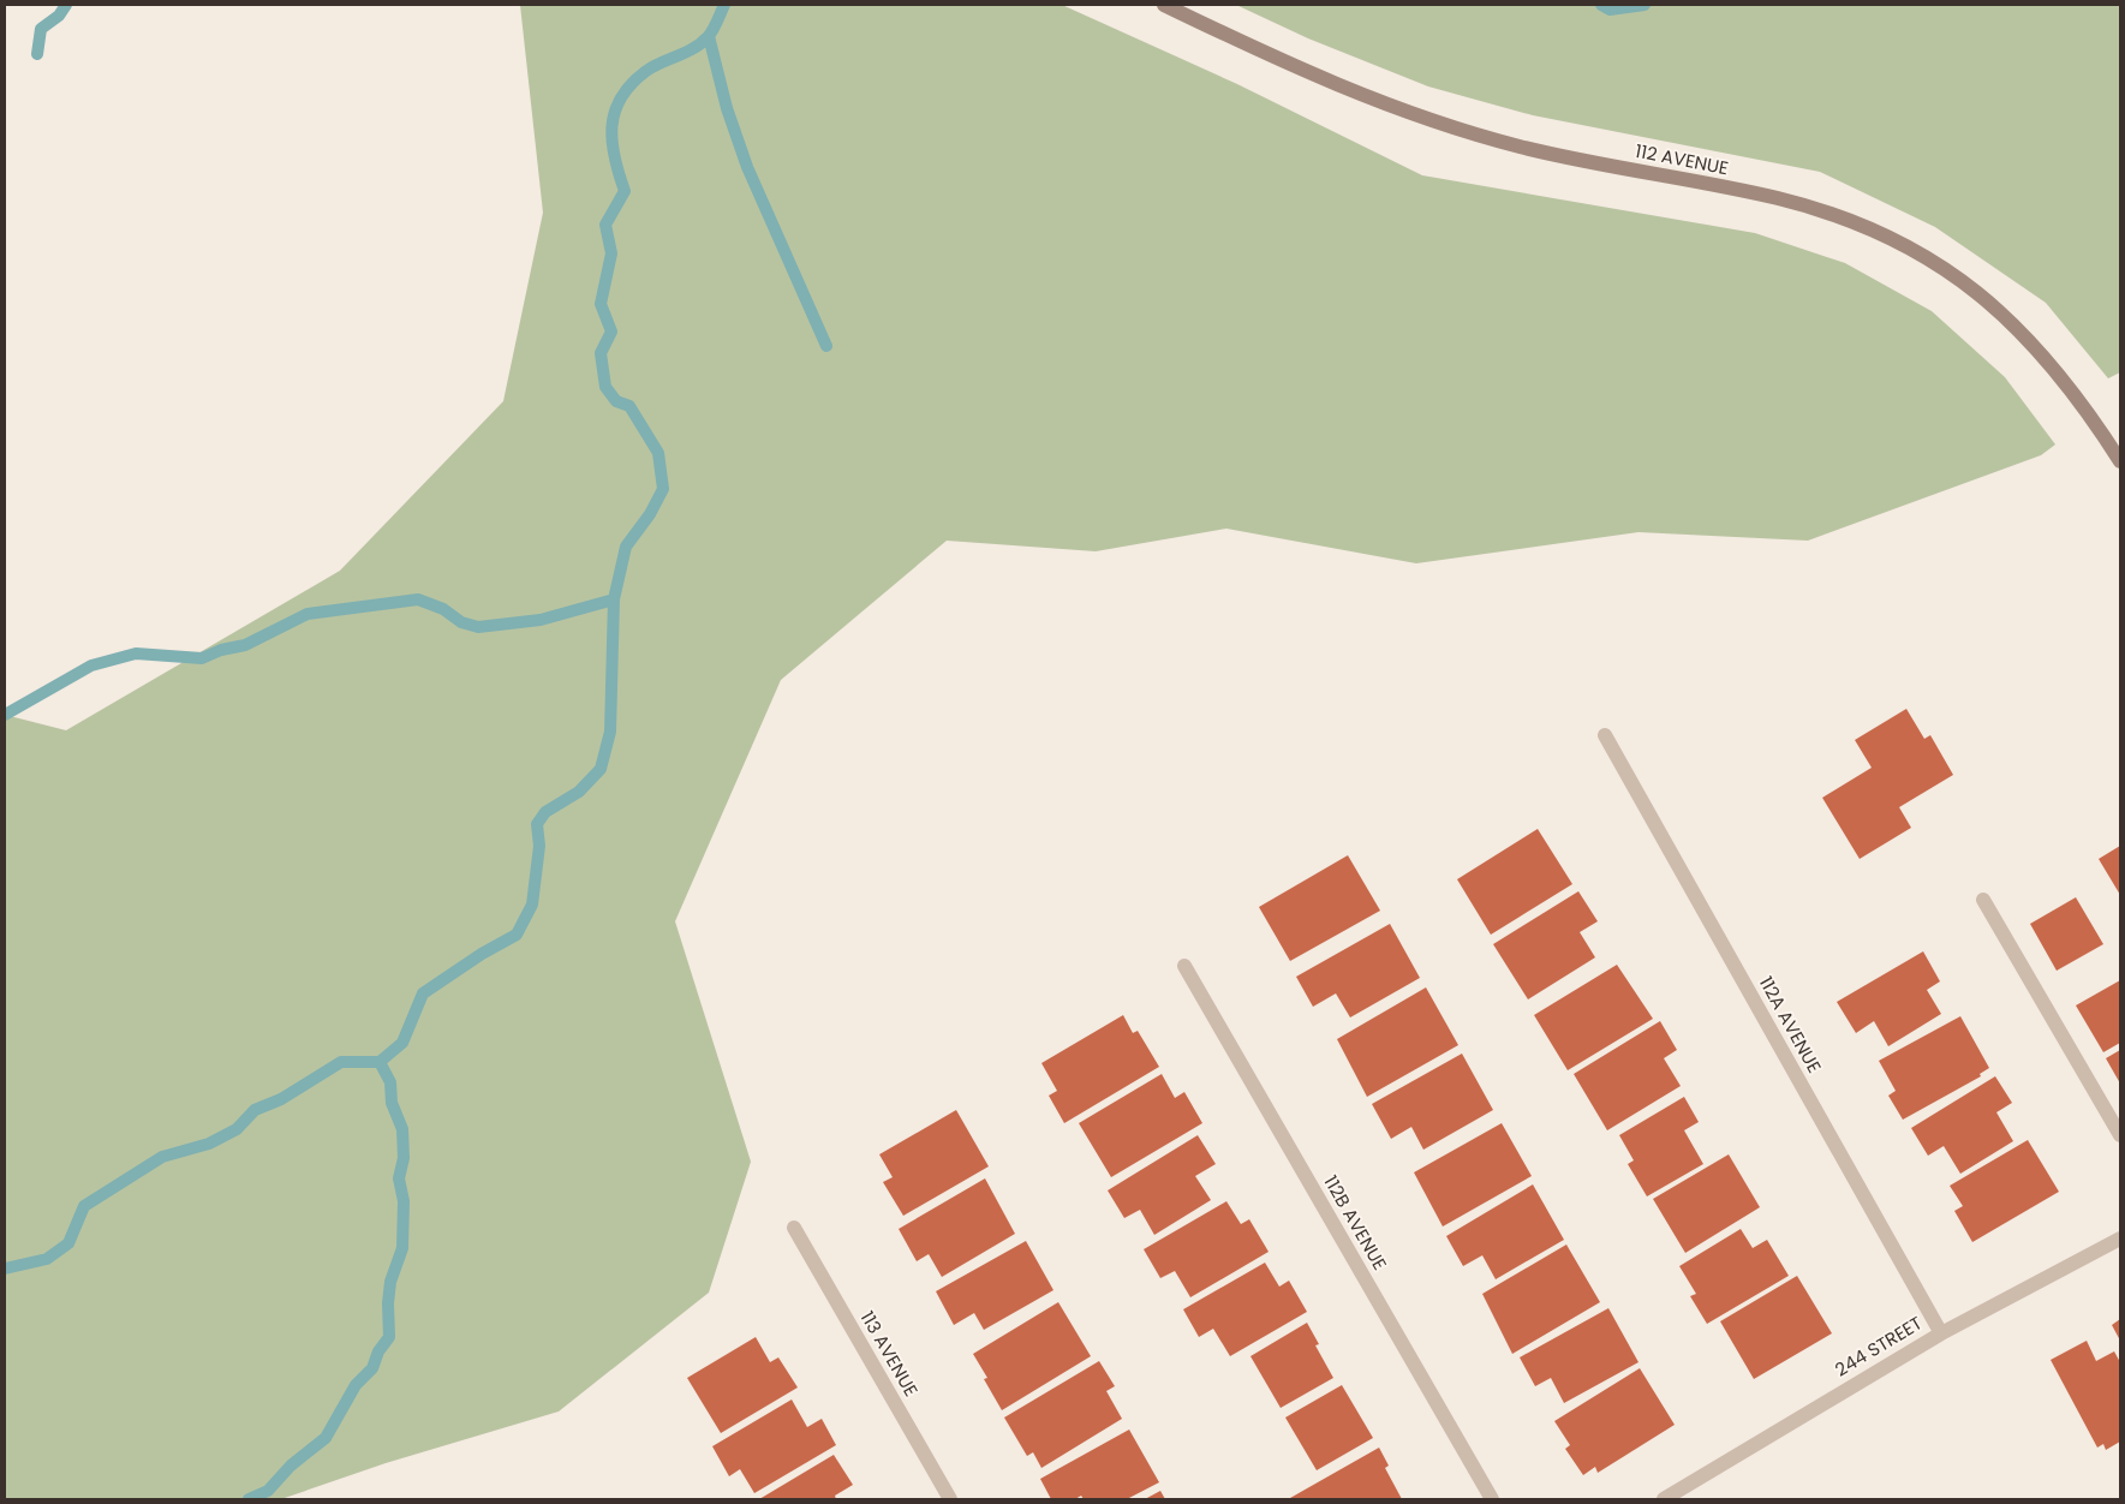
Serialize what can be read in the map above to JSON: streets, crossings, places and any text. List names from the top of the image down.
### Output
{
  "streets": {
    "main road": ["112 AVENUE"],
    "street": [
      "112A AVENUE",
      "112B AVENUE",
      "244 STREET",
      "113 AVENUE"
    ]
  },
  "crossings": [
    ["112A AVENUE", "244 STREET"]
  ]
}
